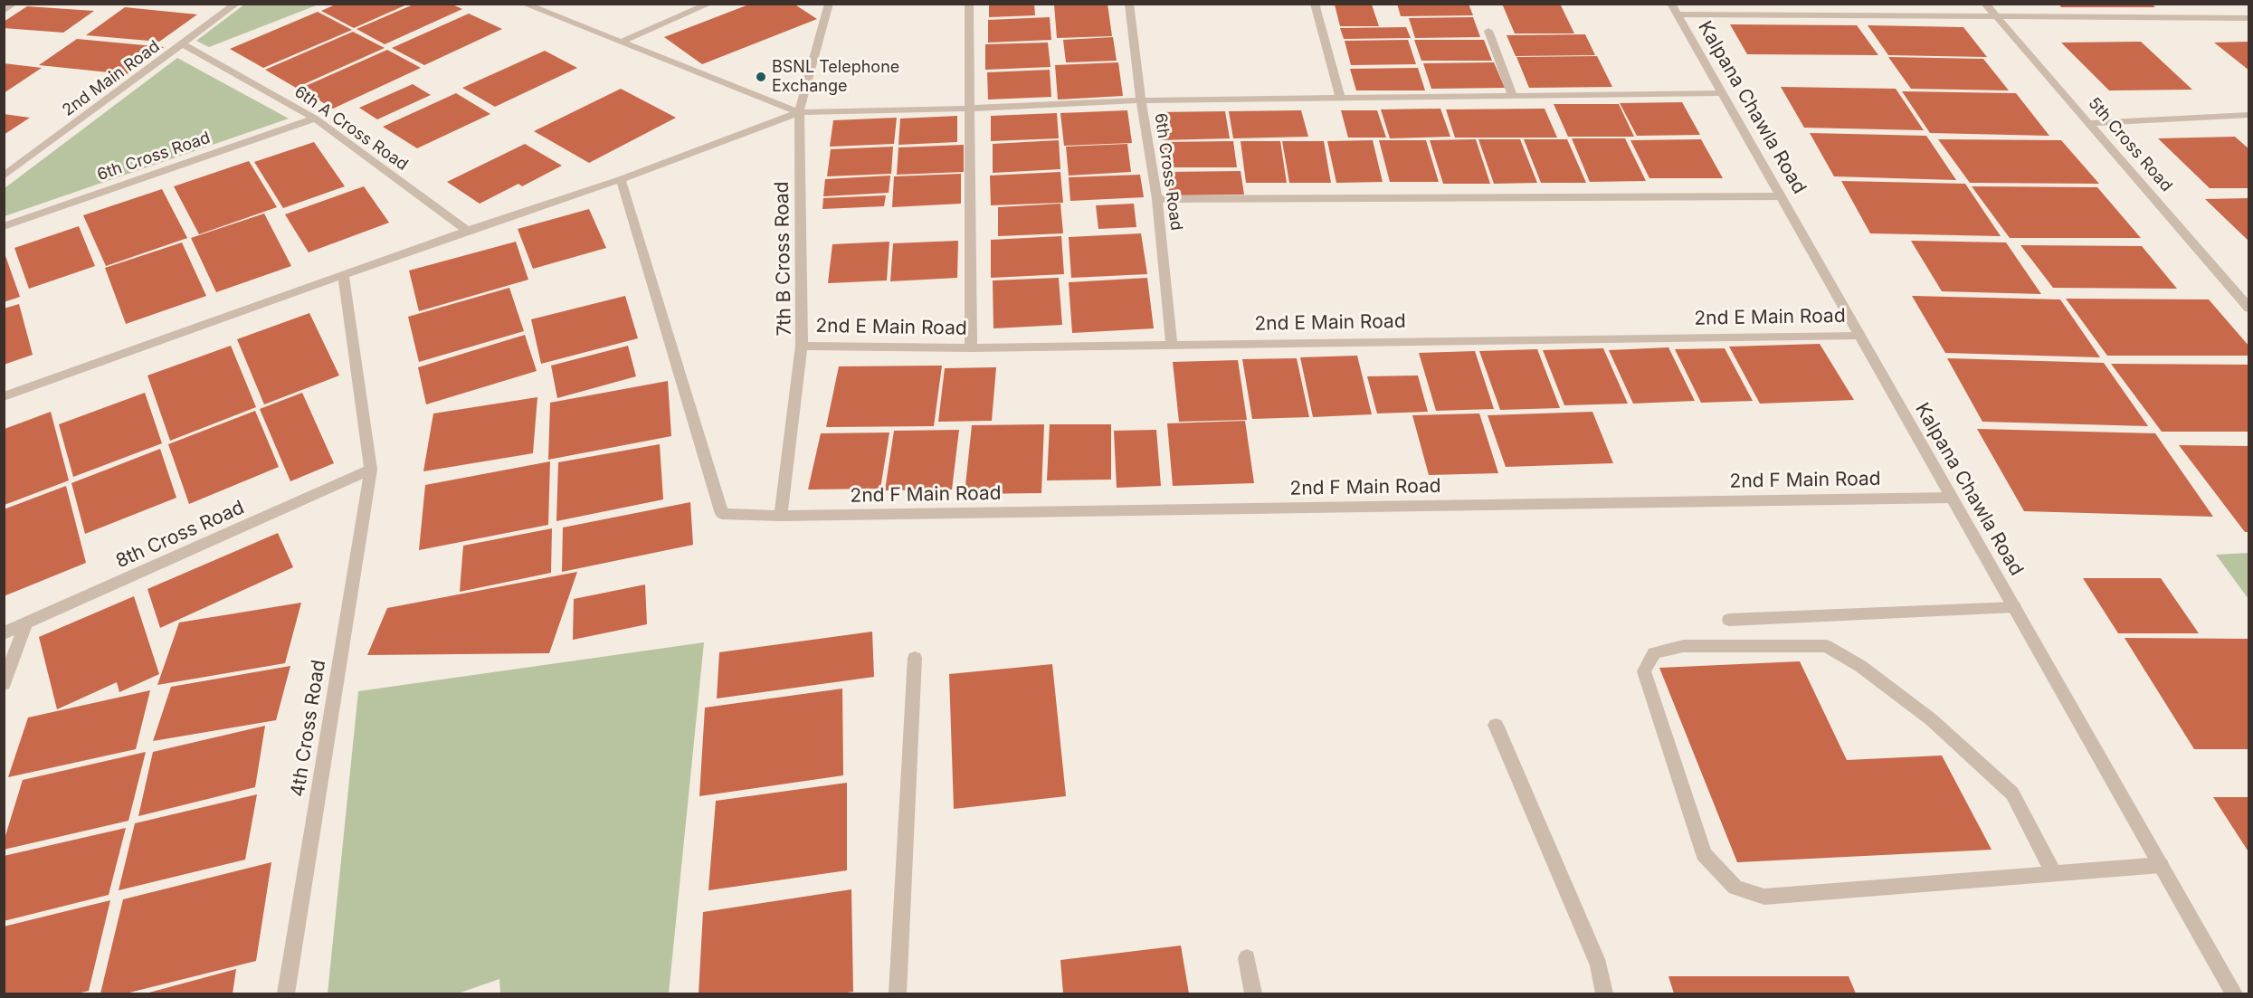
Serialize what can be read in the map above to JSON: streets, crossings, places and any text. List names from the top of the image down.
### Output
{
  "streets": {
    "street": [
      "2nd Main Road",
      "Kalpana Chawla Road",
      "6th A Cross Road",
      "5th Cross Road",
      "6th Cross Road",
      "7th B Cross Road",
      "2nd E Main Road",
      "2nd F Main Road",
      "8th Cross Road",
      "4th Cross Road"
    ]
  },
  "crossings": [
    ["2nd Main Road", "6th A Cross Road"],
    ["Kalpana Chawla Road", "2nd E Main Road"],
    ["Kalpana Chawla Road", "2nd F Main Road"],
    ["6th A Cross Road", "6th Cross Road"],
    ["6th Cross Road", "2nd E Main Road"],
    ["7th B Cross Road", "2nd E Main Road"],
    ["7th B Cross Road", "2nd F Main Road"],
    ["8th Cross Road", "4th Cross Road"]
  ],
  "places": ["BSNL Telephone Exchange"]
}
